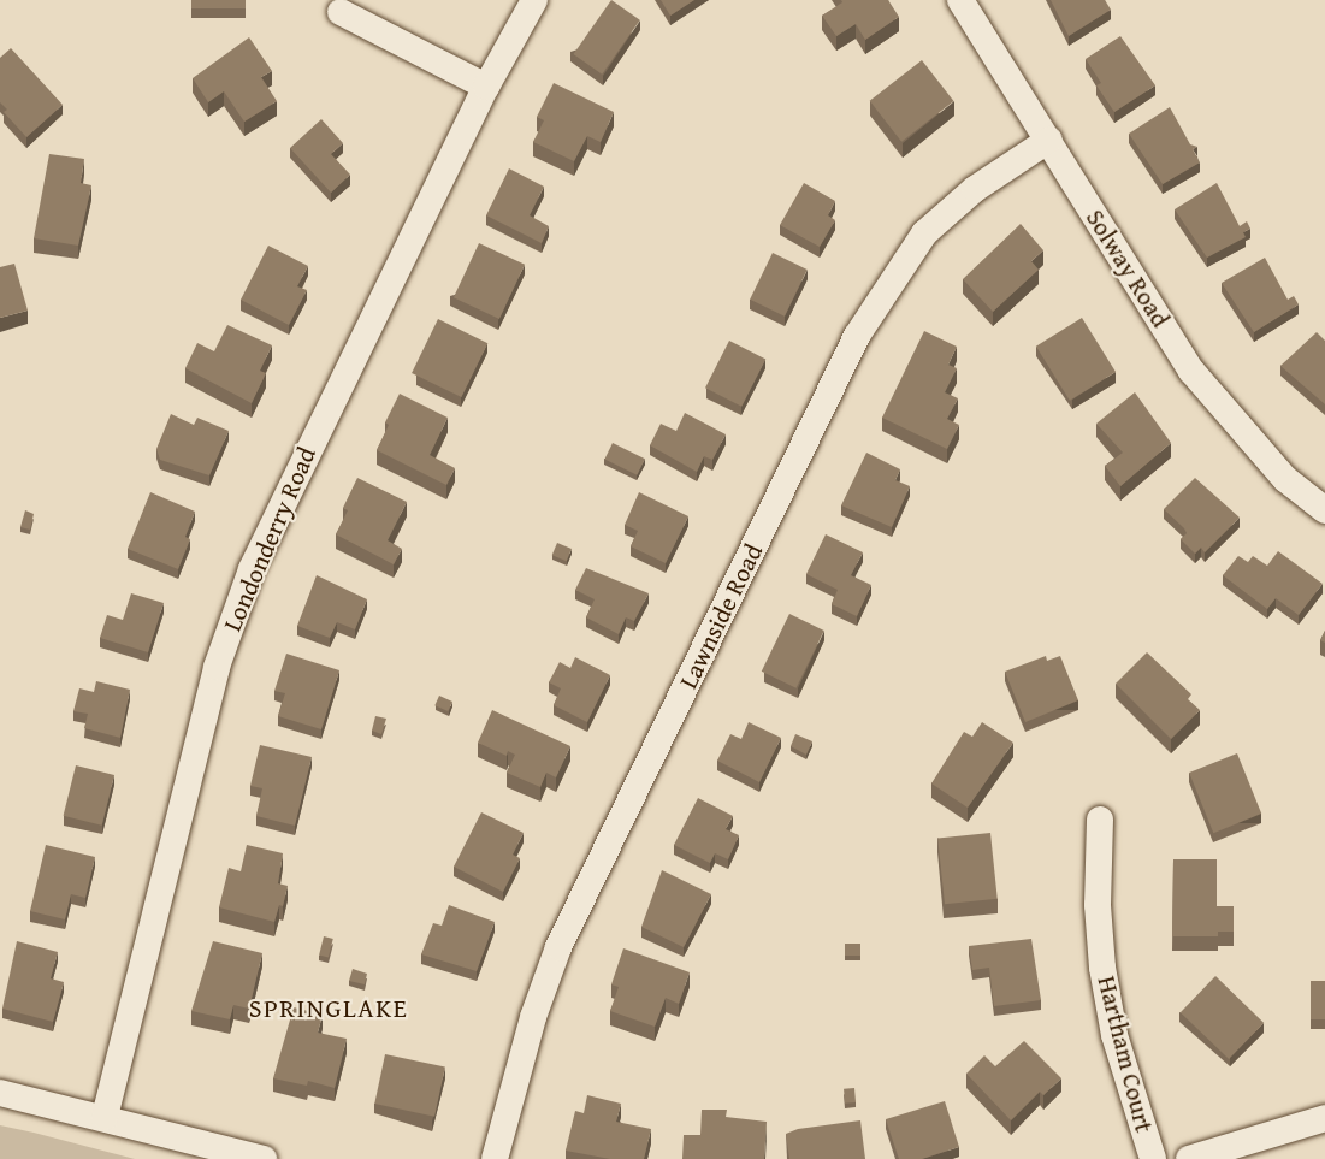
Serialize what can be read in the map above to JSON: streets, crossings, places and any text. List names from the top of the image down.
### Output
{
  "streets": {
    "street": [
      "Solway Road",
      "Londonderry Road",
      "Lawnside Road",
      "Hartham Court"
    ]
  },
  "crossings": [
    ["Solway Road", "Lawnside Road"]
  ],
  "districts": ["SPRINGLAKE"]
}
